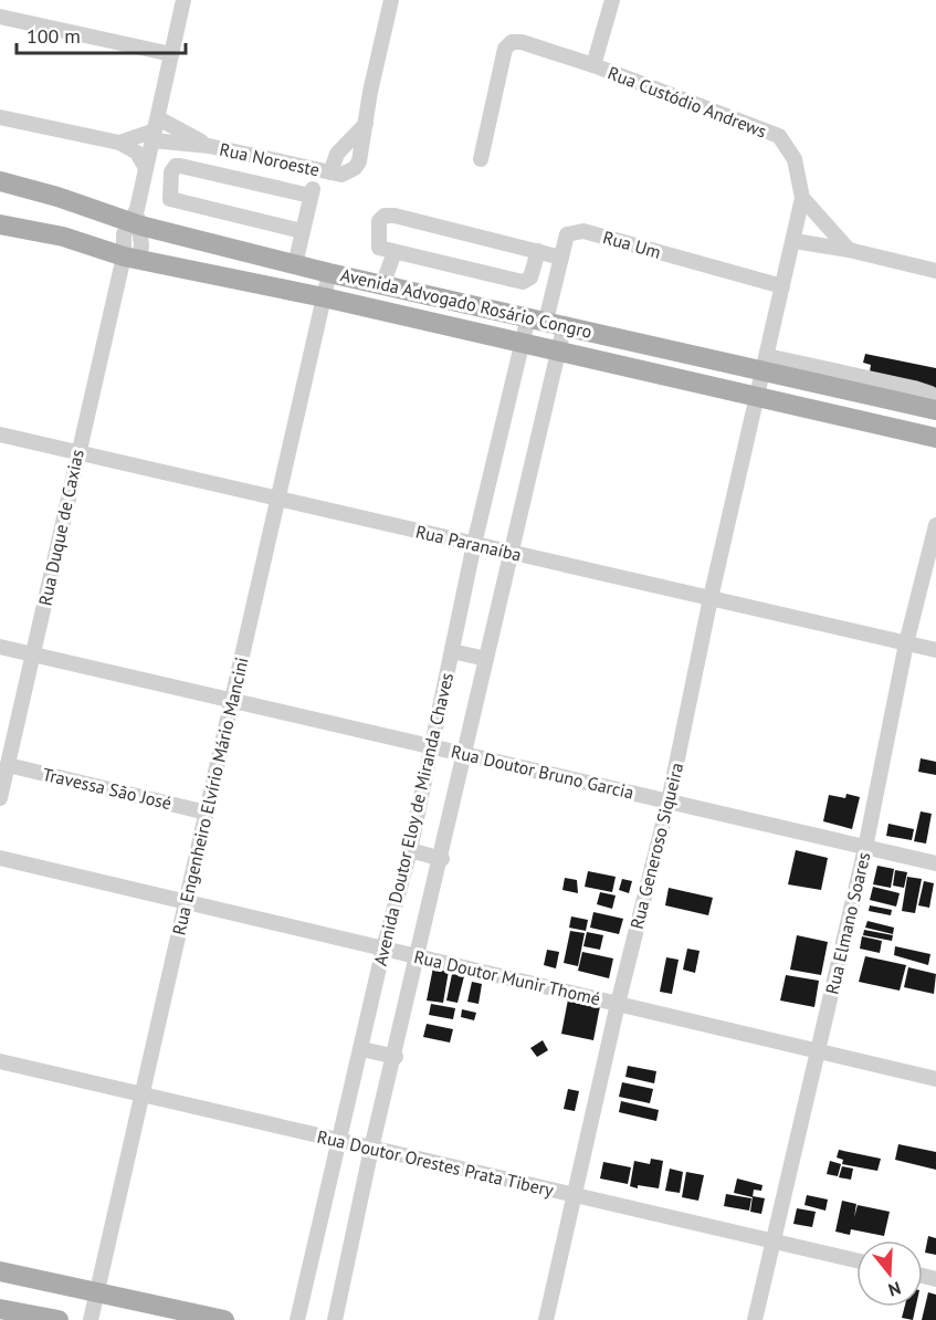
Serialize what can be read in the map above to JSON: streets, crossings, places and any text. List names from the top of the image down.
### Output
{
  "streets": {
    "main road": ["Avenida Advogado Rosário Congro"],
    "street": [
      "Rua Custódio Andrews",
      "Rua Noroeste",
      "Rua Um",
      "Rua Duque de Caxias",
      "Rua Paranaíba",
      "Rua Doutor Bruno Garcia",
      "Travessa São José",
      "Rua Engenheiro Elvírio Mário Mancini",
      "Avenida Doutor Eloy de Miranda Chaves",
      "Rua Generoso Siqueira",
      "Rua Elmano Soares",
      "Rua Doutor Munir Thomé",
      "Rua Doutor Orestes Prata Tibery"
    ]
  },
  "crossings": [
    ["Rua Custódio Andrews", "Rua Generoso Siqueira"],
    ["Rua Noroeste", "Rua Duque de Caxias"],
    ["Rua Um", "Avenida Advogado Rosário Congro"],
    ["Rua Um", "Avenida Doutor Eloy de Miranda Chaves"],
    ["Rua Um", "Rua Generoso Siqueira"],
    ["Avenida Advogado Rosário Congro", "Rua Duque de Caxias"],
    ["Avenida Advogado Rosário Congro", "Rua Engenheiro Elvírio Mário Mancini"],
    ["Avenida Advogado Rosário Congro", "Avenida Doutor Eloy de Miranda Chaves"],
    ["Avenida Advogado Rosário Congro", "Rua Generoso Siqueira"],
    ["Rua Duque de Caxias", "Rua Paranaíba"],
    ["Rua Duque de Caxias", "Rua Doutor Bruno Garcia"],
    ["Rua Duque de Caxias", "Travessa São José"],
    ["Rua Paranaíba", "Rua Engenheiro Elvírio Mário Mancini"],
    ["Rua Paranaíba", "Avenida Doutor Eloy de Miranda Chaves"],
    ["Rua Paranaíba", "Rua Generoso Siqueira"],
    ["Rua Paranaíba", "Rua Elmano Soares"],
    ["Rua Doutor Bruno Garcia", "Rua Engenheiro Elvírio Mário Mancini"],
    ["Rua Doutor Bruno Garcia", "Avenida Doutor Eloy de Miranda Chaves"],
    ["Rua Doutor Bruno Garcia", "Rua Generoso Siqueira"],
    ["Rua Doutor Bruno Garcia", "Rua Elmano Soares"],
    ["Travessa São José", "Rua Engenheiro Elvírio Mário Mancini"],
    ["Rua Engenheiro Elvírio Mário Mancini", "Rua Doutor Munir Thomé"],
    ["Rua Engenheiro Elvírio Mário Mancini", "Rua Doutor Orestes Prata Tibery"],
    ["Avenida Doutor Eloy de Miranda Chaves", "Rua Doutor Munir Thomé"],
    ["Avenida Doutor Eloy de Miranda Chaves", "Rua Doutor Orestes Prata Tibery"],
    ["Rua Generoso Siqueira", "Rua Doutor Munir Thomé"],
    ["Rua Generoso Siqueira", "Rua Doutor Orestes Prata Tibery"],
    ["Rua Elmano Soares", "Rua Doutor Munir Thomé"],
    ["Rua Elmano Soares", "Rua Doutor Orestes Prata Tibery"]
  ],
  "scale_bar": "100 m",
  "north": "bottom"
}
